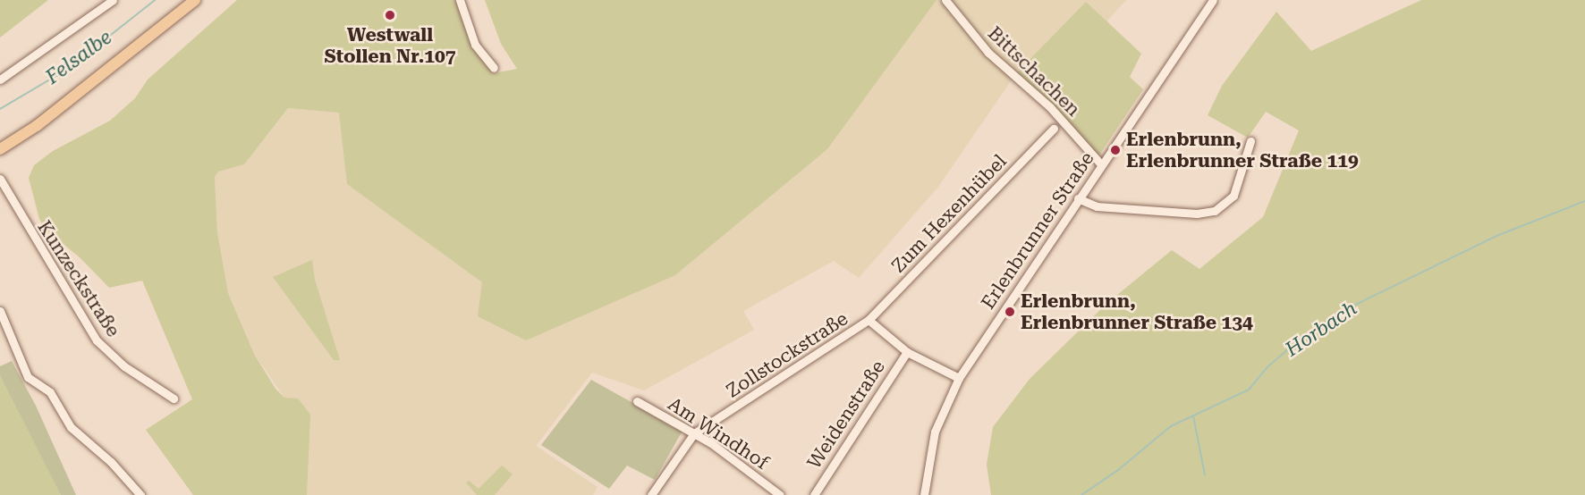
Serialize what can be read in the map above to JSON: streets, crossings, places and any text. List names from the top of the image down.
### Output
{
  "streets": {
    "street": [
      "Bittschachen",
      "Zum Hexenhübel",
      "Erlenbrunner Straße",
      "Kunzeckstraße",
      "Zollstockstraße",
      "Weidenstraße",
      "Am Windhof"
    ]
  },
  "crossings": [
    ["Bittschachen", "Erlenbrunner Straße"],
    ["Zum Hexenhübel", "Zollstockstraße"],
    ["Erlenbrunner Straße", "Zollstockstraße"],
    ["Zollstockstraße", "Weidenstraße"],
    ["Zollstockstraße", "Am Windhof"]
  ],
  "water": ["Felsalbe", "Horbach"],
  "places": ["Westwall Stollen Nr.107", "Erlenbrunn, Erlenbrunner Straße 119", "Erlenbrunn, Erlenbrunner Straße 134"]
}
